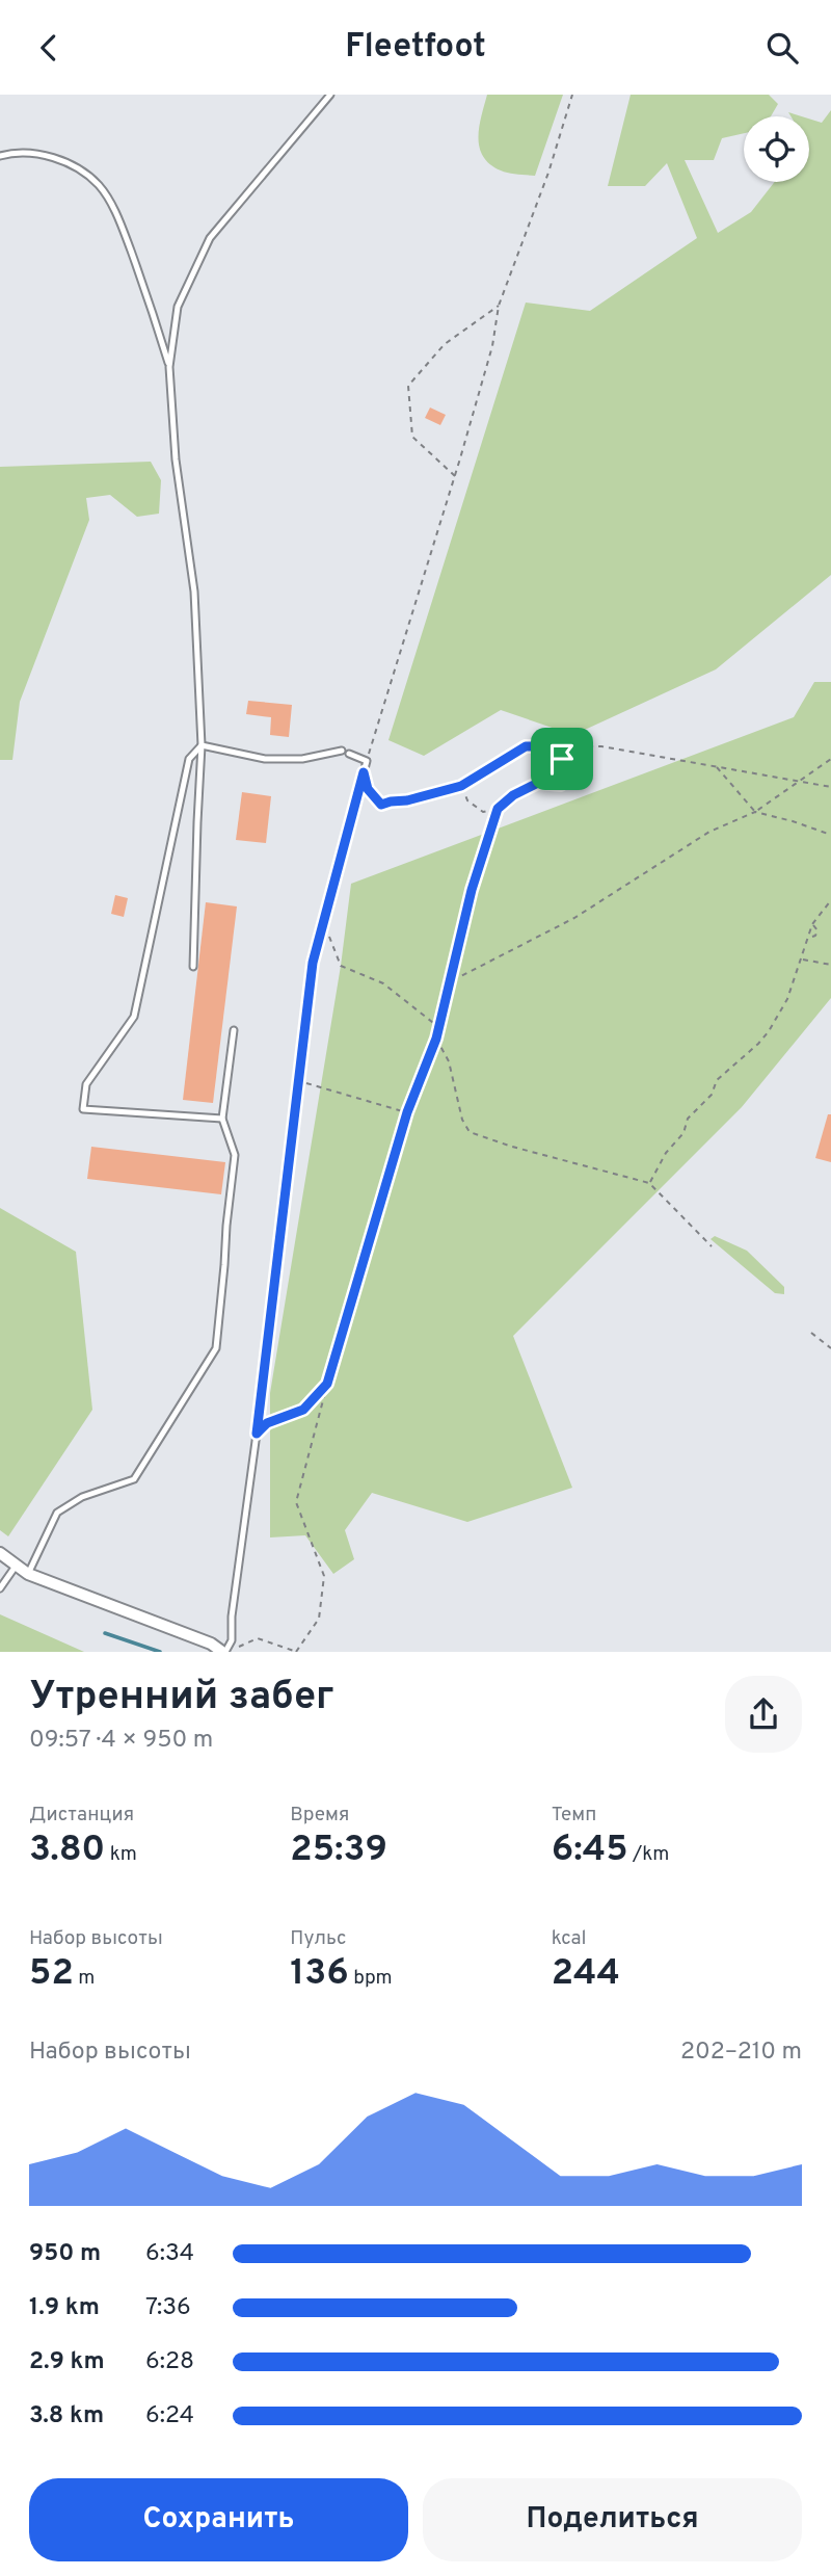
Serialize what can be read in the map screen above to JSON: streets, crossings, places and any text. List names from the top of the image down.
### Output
{
  "page": {
    "header": "Fleetfoot",
    "heading": ["Утренний забег", "09:57 · 4 × 950 m"],
    "stats": [
      ["Дистанция", "3.80 km"],
      ["Время", "25:39"],
      ["Темп", "6:45 /km"],
      ["Набор высоты", "52 m"],
      ["Пульс", "136 bpm"],
      ["kcal", "244"]
    ],
    "chart": ["Набор высоты", "202–210 m"],
    "list": [
      {
        "name": "950 m",
        "note": "6:34"
      },
      {
        "name": "1.9 km",
        "note": "7:36"
      },
      {
        "name": "2.9 km",
        "note": "6:28"
      },
      {
        "name": "3.8 km",
        "note": "6:24"
      }
    ],
    "buttons": ["Сохранить", "Поделиться"]
  }
}
